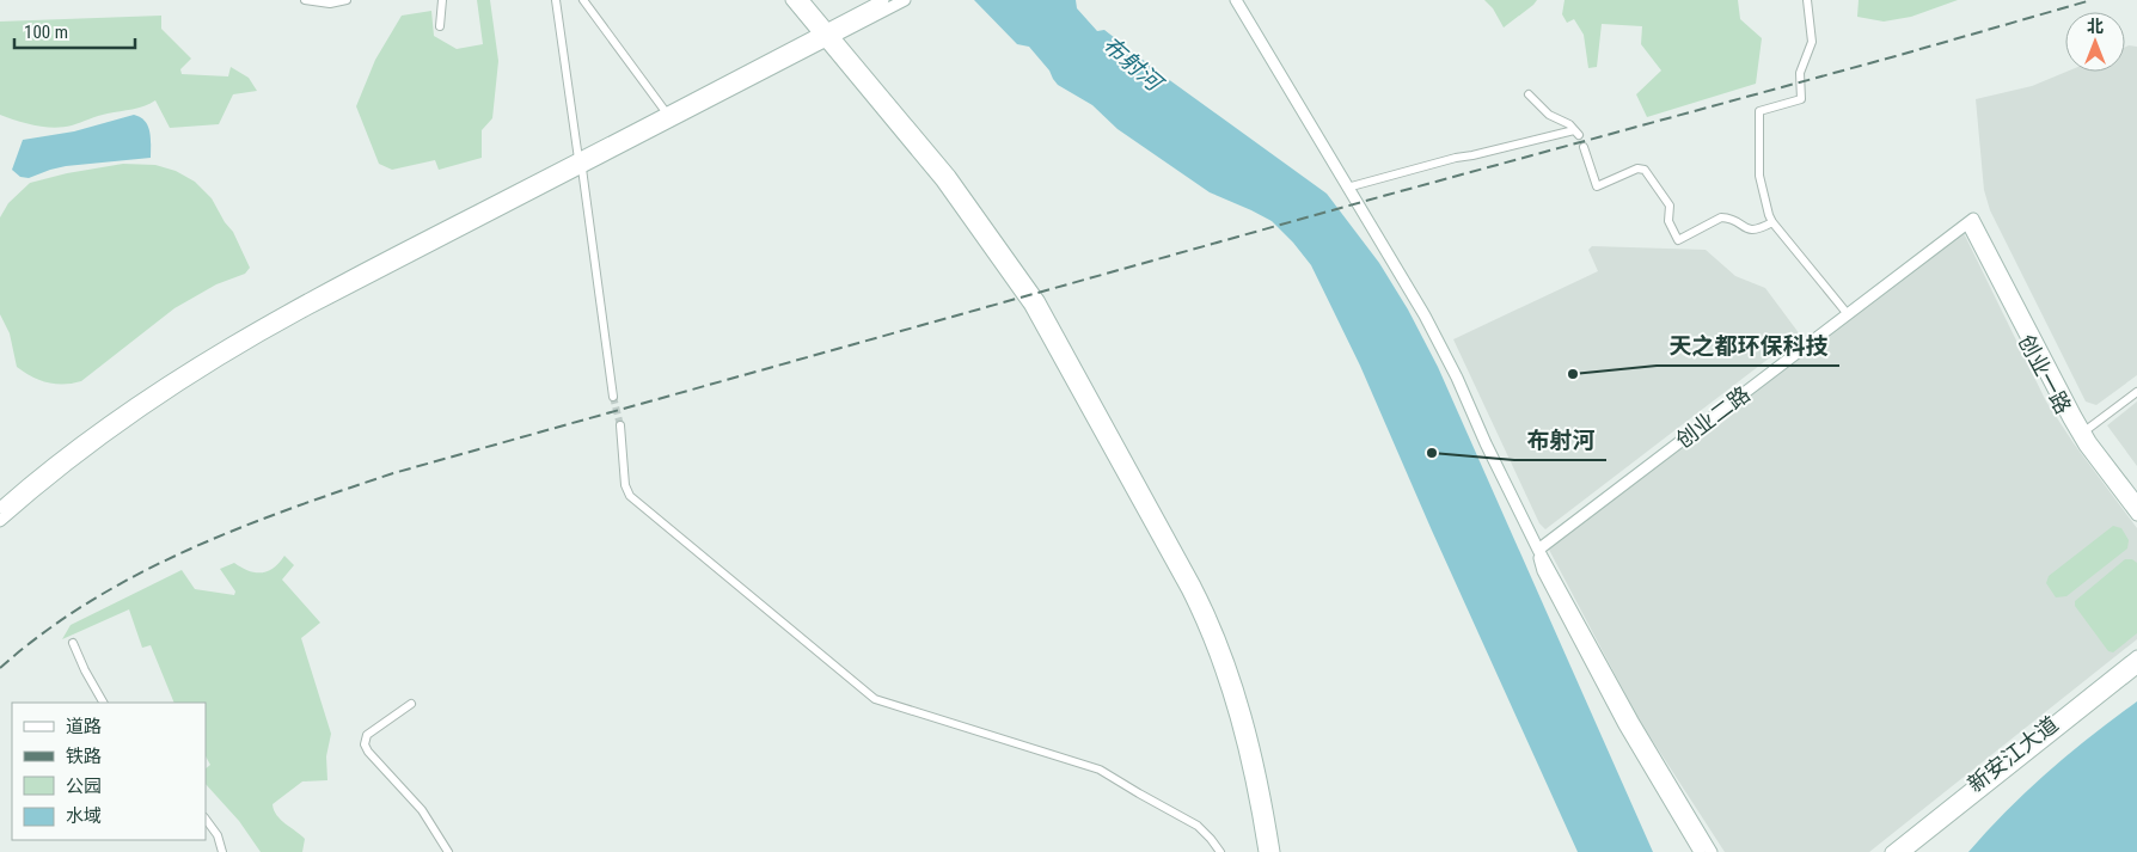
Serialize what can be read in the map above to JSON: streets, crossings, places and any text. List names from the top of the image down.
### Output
{
  "streets": {
    "main road": ["创业一路", "创业二路", "新安江大道"]
  },
  "crossings": [
    ["创业一路", "创业二路"]
  ],
  "water": ["布射河"],
  "places": ["天之都环保科技", "布射河"],
  "legend": [
    "道路",
    "铁路",
    "公园",
    "水域"
  ],
  "scale_bar": "100 m",
  "north": "top"
}
